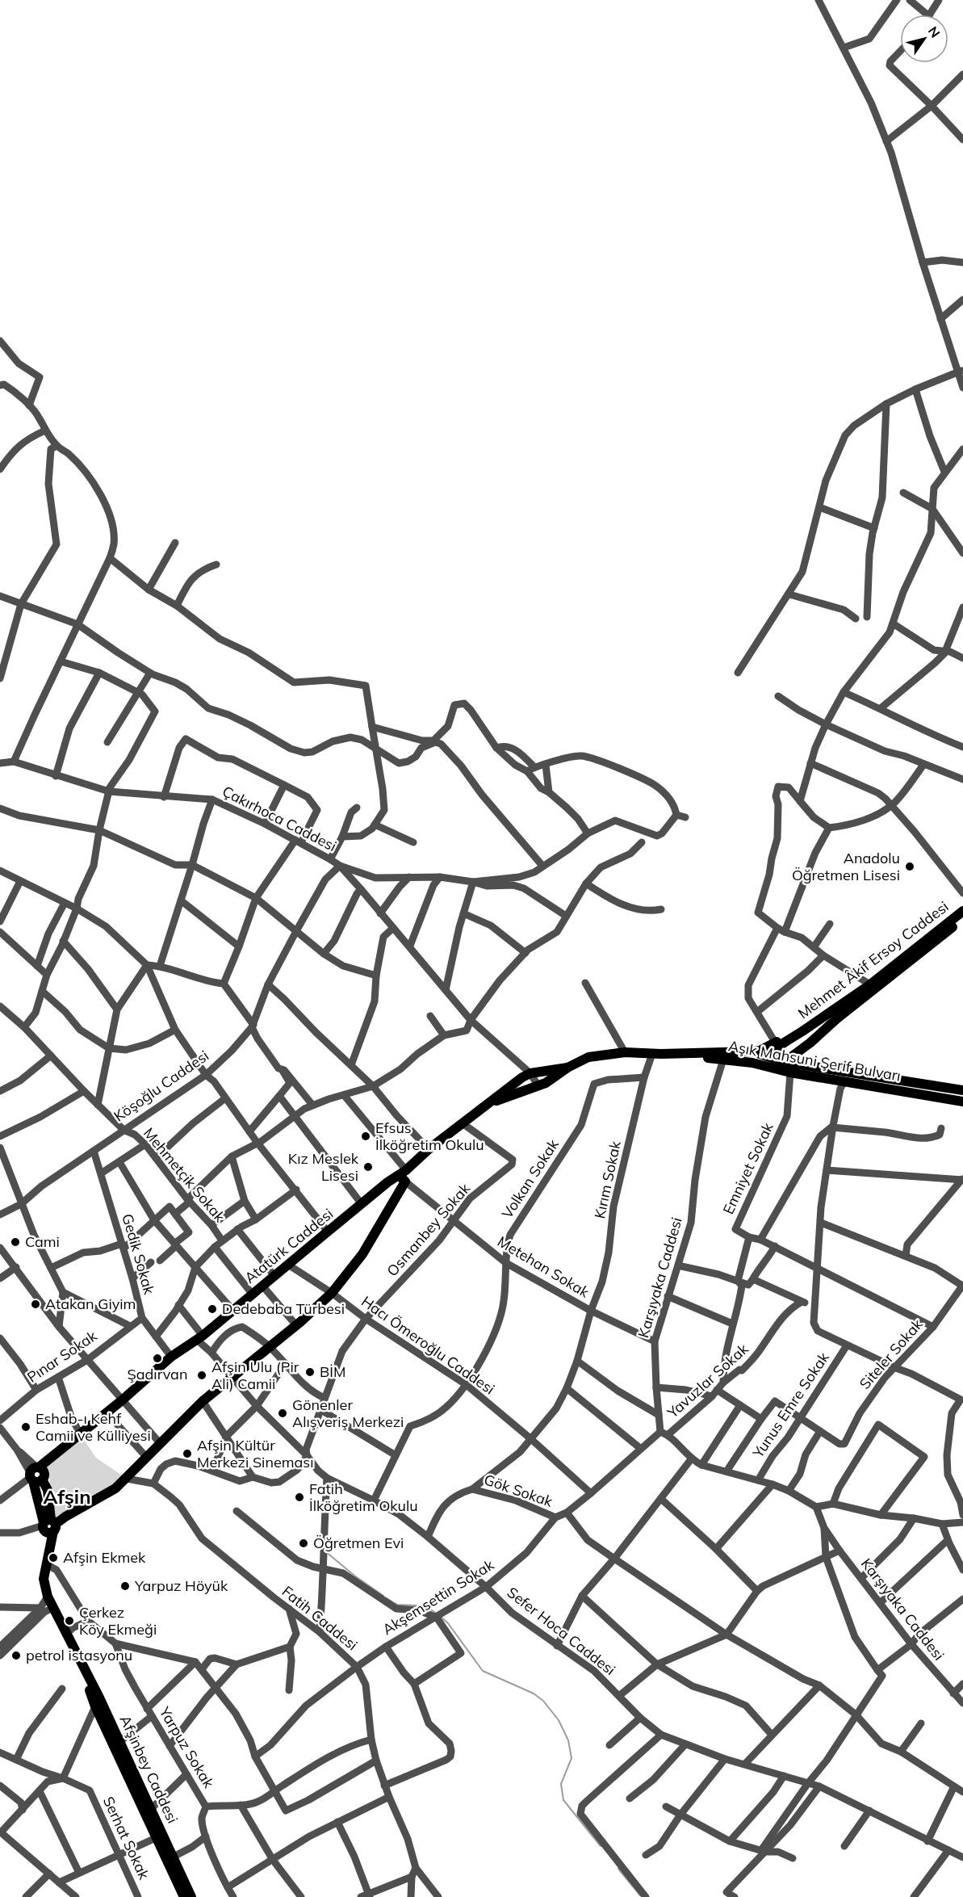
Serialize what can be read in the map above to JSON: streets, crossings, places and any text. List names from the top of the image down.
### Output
{
  "streets": {
    "main road": [
      "Mehmet Âkif Ersoy Caddesi",
      "Aşık Mahsuni Şerif Bulvarı",
      "Atatürk Caddesi",
      "Afşinbey Caddesi"
    ],
    "street": [
      "Çakırhoca Caddesi",
      "Köşoğlu Caddesi",
      "Emniyet Sokak",
      "Mehmetçik Sokak",
      "Volkan Sokak",
      "Kırım Sokak",
      "Osmanbey Sokak",
      "Gedik Sokak",
      "Metehan Sokak",
      "Karşıyaka Caddesi",
      "Hacı Ömeroğlu Caddesi",
      "Siteler Sokak",
      "Pınar Sokak",
      "Yavuzlar Sokak",
      "Yunus Emre Sokak",
      "Gök Sokak",
      "Akşemsettin Sokak",
      "Fatih Caddesi",
      "Sefer Hoca Caddesi",
      "Yarpuz Sokak",
      "Serhat Sokak"
    ]
  },
  "crossings": [
    ["Çakırhoca Caddesi", "Köşoğlu Caddesi"],
    ["Çakırhoca Caddesi", "Atatürk Caddesi"],
    ["Mehmet Âkif Ersoy Caddesi", "Aşık Mahsuni Şerif Bulvarı"],
    ["Mehmet Âkif Ersoy Caddesi", "Atatürk Caddesi"],
    ["Aşık Mahsuni Şerif Bulvarı", "Emniyet Sokak"],
    ["Aşık Mahsuni Şerif Bulvarı", "Kırım Sokak"],
    ["Aşık Mahsuni Şerif Bulvarı", "Atatürk Caddesi"],
    ["Aşık Mahsuni Şerif Bulvarı", "Karşıyaka Caddesi"],
    ["Köşoğlu Caddesi", "Mehmetçik Sokak"],
    ["Köşoğlu Caddesi", "Gedik Sokak"],
    ["Volkan Sokak", "Kırım Sokak"],
    ["Volkan Sokak", "Metehan Sokak"],
    ["Volkan Sokak", "Hacı Ömeroğlu Caddesi"],
    ["Volkan Sokak", "Sefer Hoca Caddesi"],
    ["Kırım Sokak", "Atatürk Caddesi"],
    ["Kırım Sokak", "Metehan Sokak"],
    ["Kırım Sokak", "Gök Sokak"],
    ["Osmanbey Sokak", "Atatürk Caddesi"],
    ["Osmanbey Sokak", "Metehan Sokak"],
    ["Osmanbey Sokak", "Hacı Ömeroğlu Caddesi"],
    ["Osmanbey Sokak", "Sefer Hoca Caddesi"],
    ["Atatürk Caddesi", "Gedik Sokak"],
    ["Atatürk Caddesi", "Metehan Sokak"],
    ["Atatürk Caddesi", "Hacı Ömeroğlu Caddesi"],
    ["Atatürk Caddesi", "Sefer Hoca Caddesi"],
    ["Atatürk Caddesi", "Afşinbey Caddesi"],
    ["Gedik Sokak", "Pınar Sokak"],
    ["Metehan Sokak", "Karşıyaka Caddesi"],
    ["Karşıyaka Caddesi", "Yavuzlar Sokak"],
    ["Karşıyaka Caddesi", "Akşemsettin Sokak"],
    ["Hacı Ömeroğlu Caddesi", "Gök Sokak"],
    ["Hacı Ömeroğlu Caddesi", "Akşemsettin Sokak"],
    ["Yavuzlar Sokak", "Akşemsettin Sokak"],
    ["Gök Sokak", "Akşemsettin Sokak"],
    ["Gök Sokak", "Sefer Hoca Caddesi"],
    ["Akşemsettin Sokak", "Fatih Caddesi"],
    ["Akşemsettin Sokak", "Sefer Hoca Caddesi"],
    ["Fatih Caddesi", "Yarpuz Sokak"]
  ],
  "districts": ["Afşin"],
  "places": [
    "Anadolu Öğretmen Lisesi",
    "Efsus İlköğretim Okulu",
    "Kız Meslek Lisesi",
    "Cami",
    "Atakan Giyim",
    "Dedebaba Türbesi",
    "Şadırvan",
    "BİM",
    "Afşin Ulu (Pir Ali) Camii",
    "Gönenler Alışveriş Merkezi",
    "Eshab-ı Kehf Camii ve Külliyesi",
    "Afşin Kültür Merkezi Sineması",
    "Fatih İlköğretim Okulu",
    "Öğretmen Evi",
    "Afşin Ekmek",
    "Yarpuz Höyük",
    "Çerkez Köy Ekmeği",
    "petrol istasyonu"
  ],
  "north": "top right"
}
